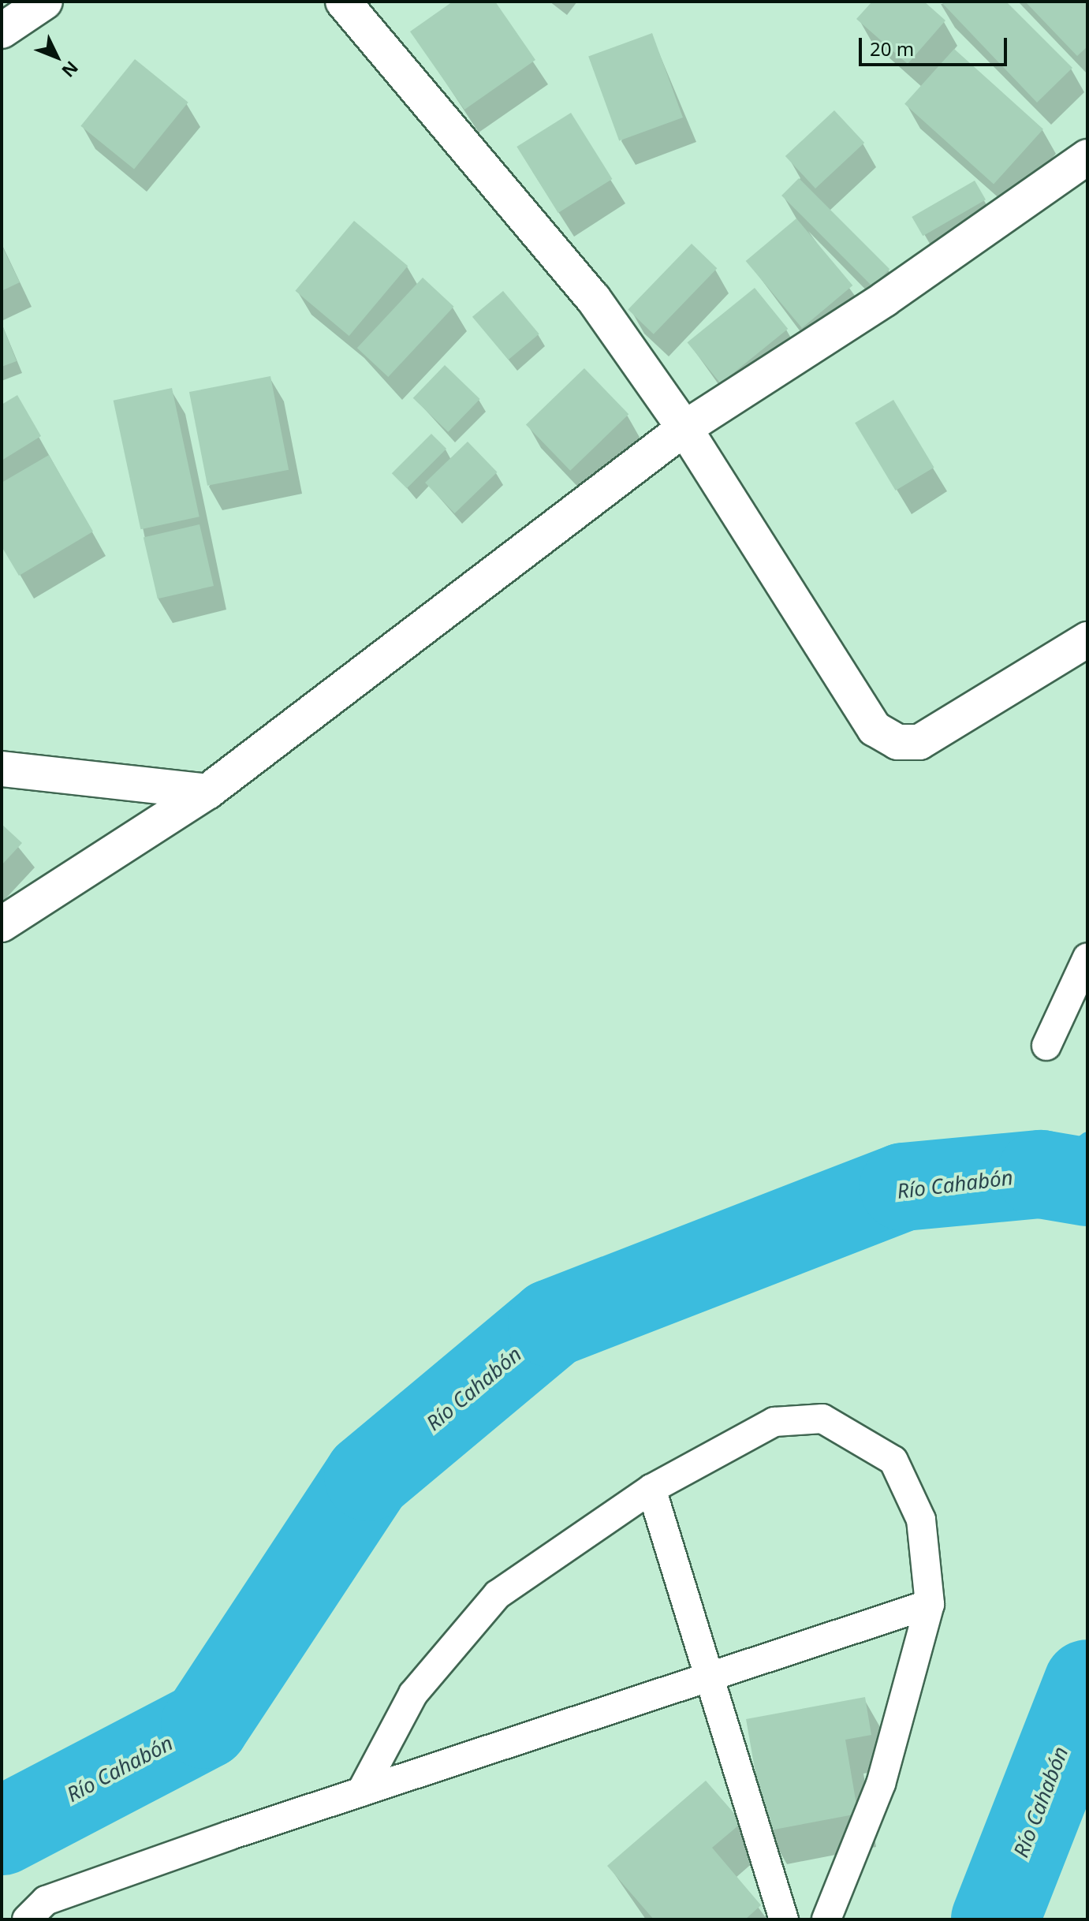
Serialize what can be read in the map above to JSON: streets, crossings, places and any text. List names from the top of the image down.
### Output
{
  "water": ["Río Cahabón"],
  "scale_bar": "20 m",
  "north": "bottom right"
}
